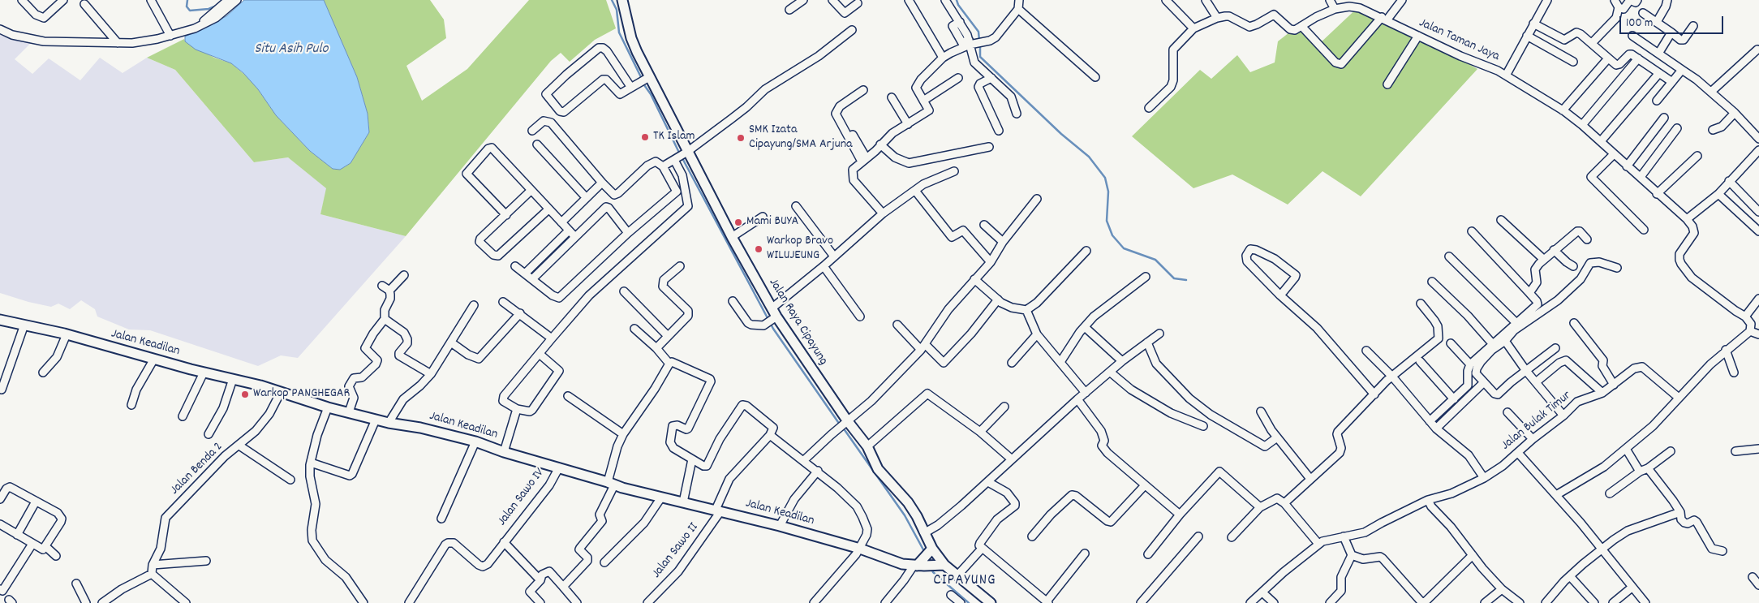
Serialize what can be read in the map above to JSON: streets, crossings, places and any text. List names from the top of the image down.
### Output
{
  "streets": {
    "main road": ["Jalan Raya Cipayung", "Jalan Keadilan"],
    "street": [
      "Jalan Taman Jaya",
      "Jalan Bulak Timur",
      "Jalan Benda 2",
      "Jalan Sawo IV",
      "Jalan Sawo II"
    ]
  },
  "crossings": [
    ["Jalan Raya Cipayung", "Jalan Keadilan"],
    ["Jalan Keadilan", "Jalan Benda 2"],
    ["Jalan Keadilan", "Jalan Sawo IV"],
    ["Jalan Keadilan", "Jalan Sawo II"]
  ],
  "districts": ["CIPAYUNG"],
  "water": ["Situ Asih Pulo"],
  "places": [
    "TK Islam",
    "SMK Izata Cipayung/SMA Arjuna",
    "Mami BUYA",
    "Warkop Bravo WILUJEUNG",
    "Warkop PANGHEGAR"
  ],
  "scale_bar": "100 m"
}
